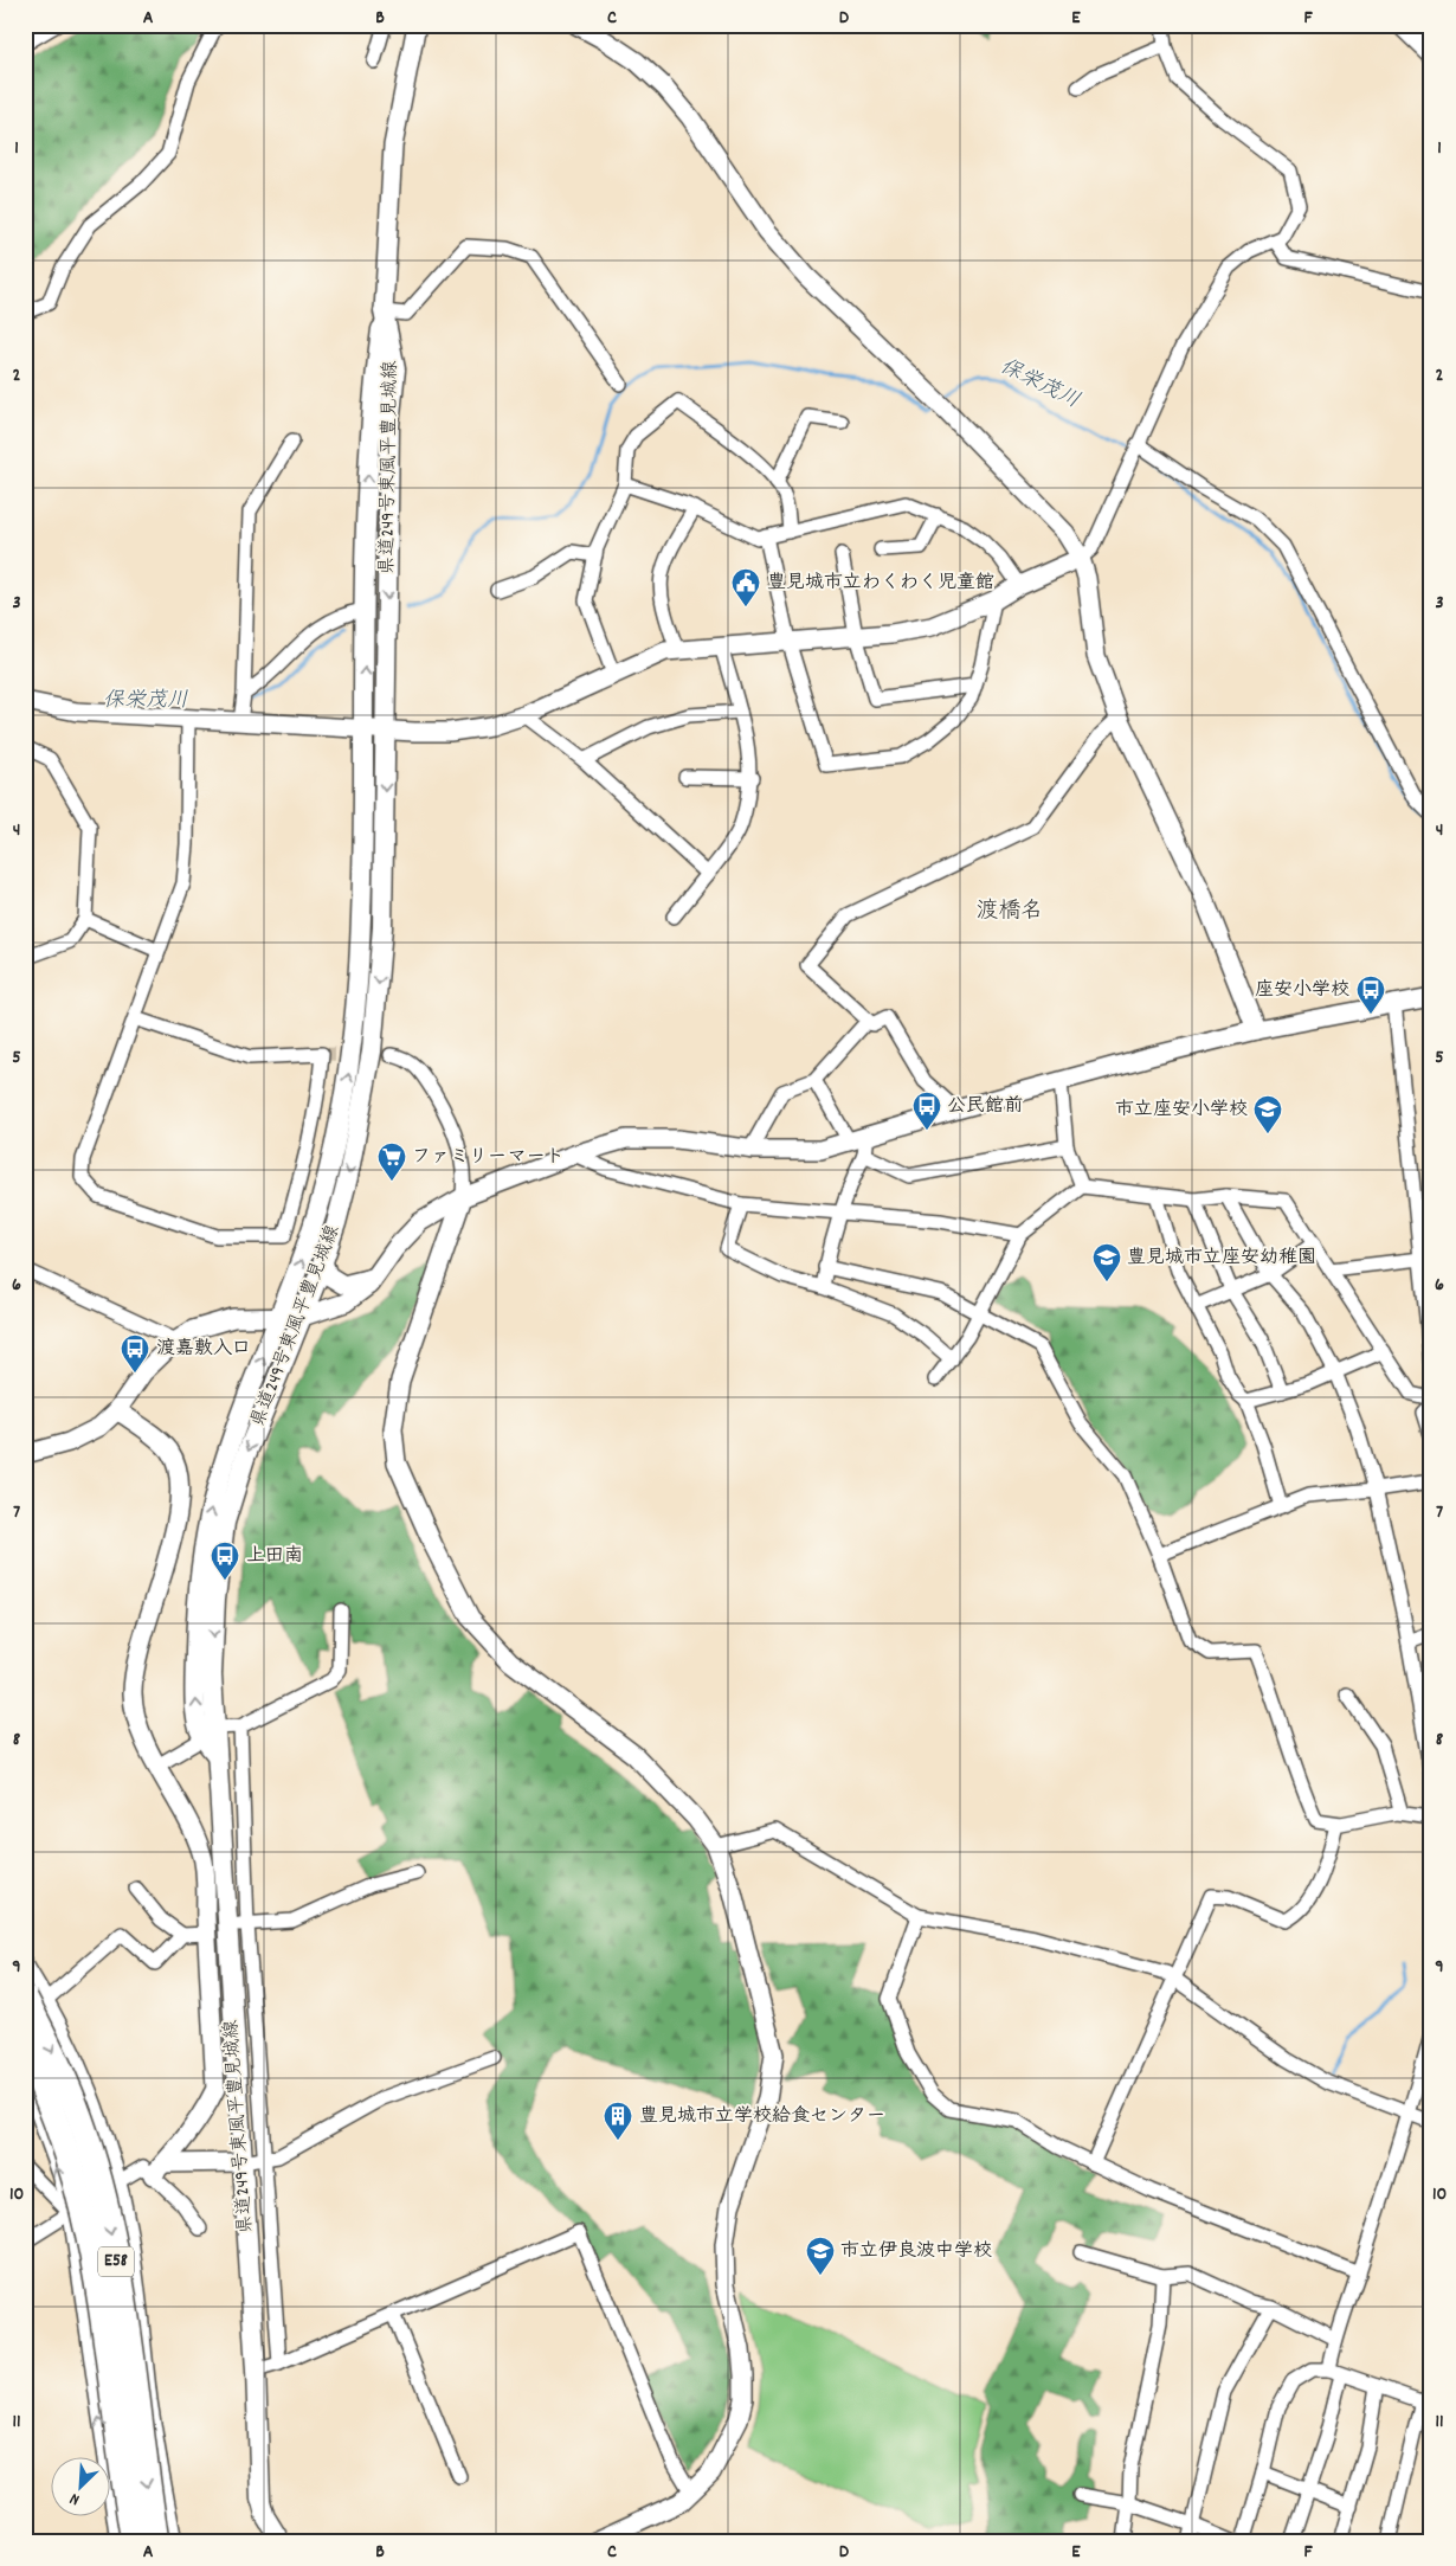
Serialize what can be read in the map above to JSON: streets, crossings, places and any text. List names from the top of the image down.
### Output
{
  "streets": {
    "highway": ["E58"],
    "main road": ["県道249号東風平豊見城線"]
  },
  "districts": ["渡橋名"],
  "water": ["保栄茂川"],
  "places": {
    "public building": ["豊見城市立わくわく児童館"],
    "bus stop": [
      "座安小学校",
      "公民館前",
      "渡嘉敷入口",
      "上田南"
    ],
    "school or university": ["市立座安小学校", "豊見城市立座安幼稚園", "市立伊良波中学校"],
    "supermarket": ["ファミリーマート"],
    "building": ["豊見城市立学校給食センター"]
  },
  "north": "bottom left",
  "grid": {
    "columns": [
      "A",
      "B",
      "C",
      "D",
      "E",
      "F"
    ],
    "rows": [
      "1",
      "2",
      "3",
      "4",
      "5",
      "6",
      "7",
      "8",
      "9",
      "10",
      "11"
    ]
  }
}
